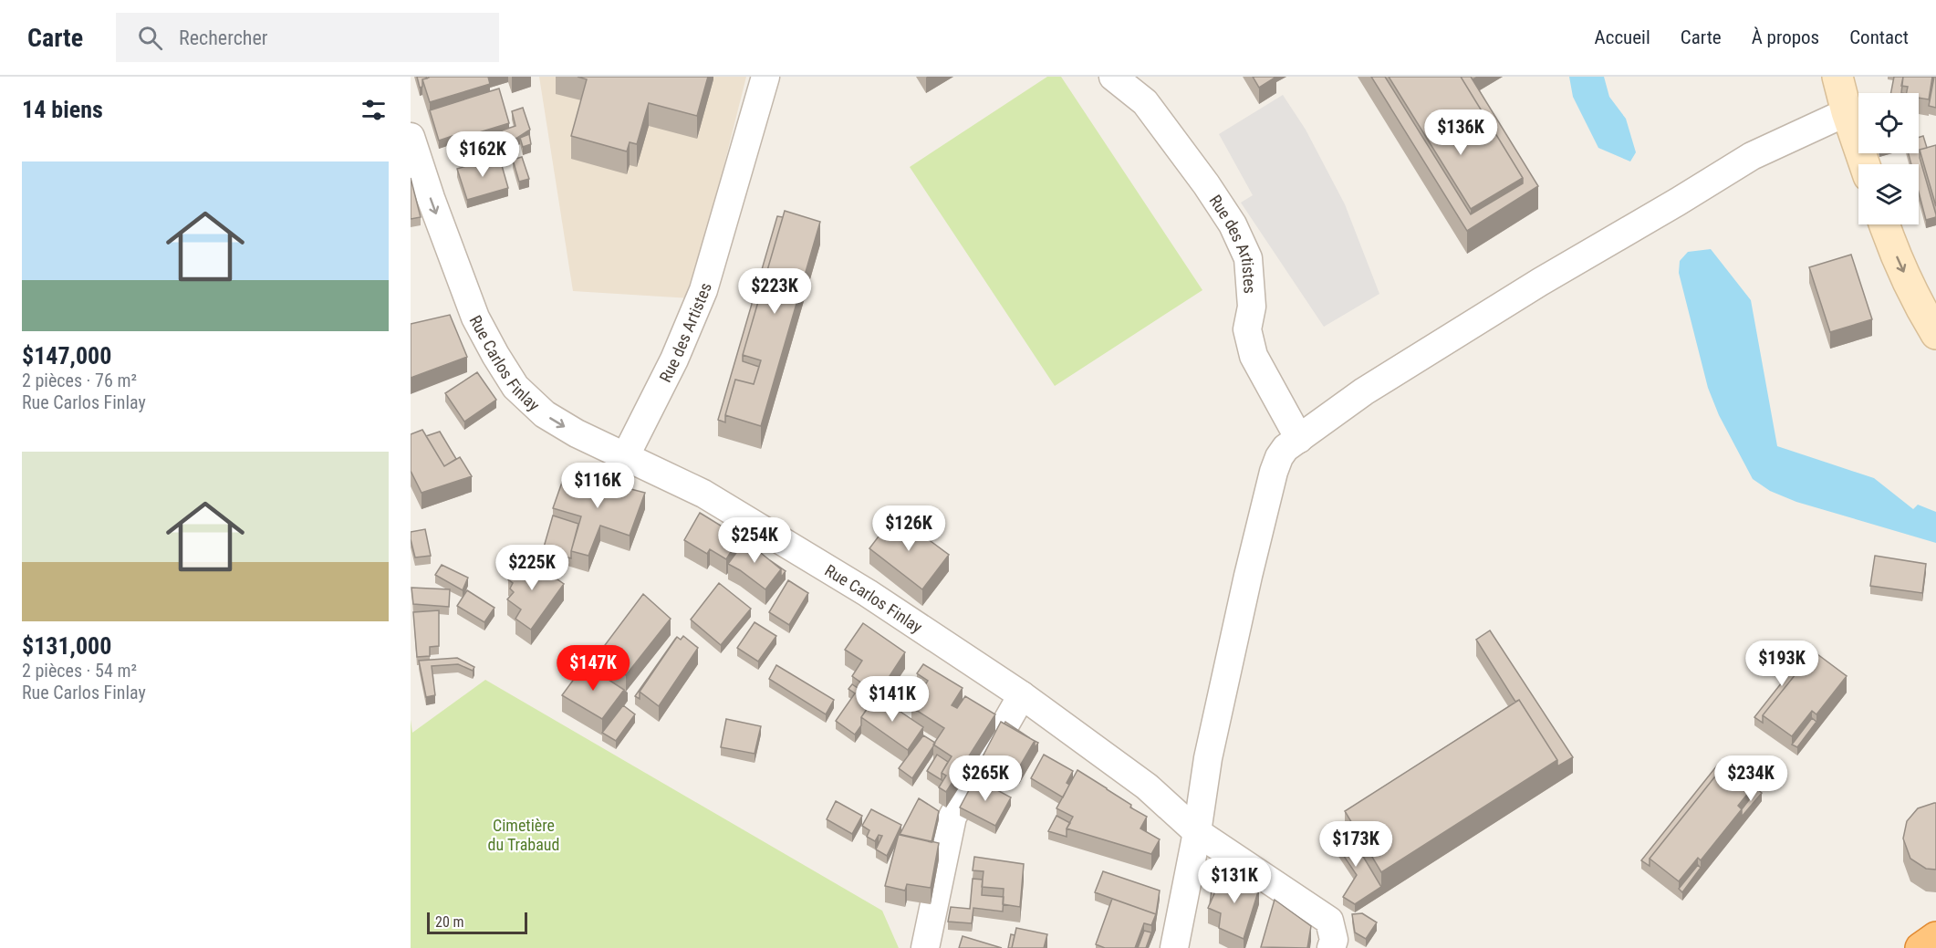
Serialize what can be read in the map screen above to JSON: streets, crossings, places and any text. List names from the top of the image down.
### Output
{
  "streets": {
    "street": ["Rue des Artistes", "Rue Carlos Finlay"]
  },
  "crossings": [
    ["Rue des Artistes", "Rue Carlos Finlay"]
  ],
  "parks": ["Cimetière du Trabaud"],
  "scale_bar": "20 m",
  "page": {
    "header": "Carte",
    "search": "Rechercher",
    "nav": [
      "Accueil",
      "Carte",
      "À propos",
      "Contact"
    ],
    "heading": "14 biens",
    "price": [
      "$136K",
      "$162K",
      "$223K",
      "$116K",
      "$126K",
      "$254K",
      "$225K",
      "$193K",
      "$147K",
      "$141K",
      "$265K",
      "$234K",
      "$173K",
      "$131K"
    ],
    "list": [
      {
        "name": "$147,000",
        "note": "2 pièces · 76 m² · Rue Carlos Finlay"
      },
      {
        "name": "$131,000",
        "note": "2 pièces · 54 m² · Rue Carlos Finlay"
      }
    ],
    "scale": "20 m"
  }
}
